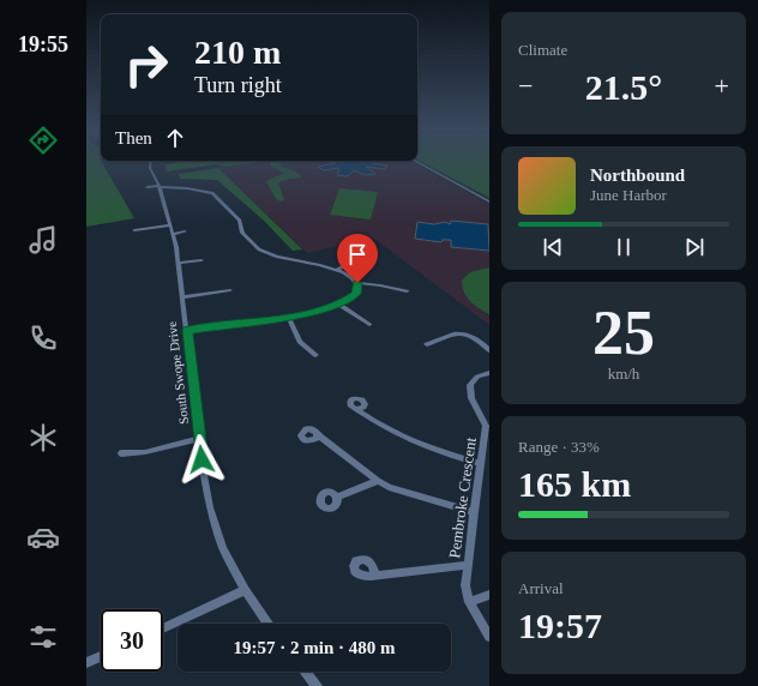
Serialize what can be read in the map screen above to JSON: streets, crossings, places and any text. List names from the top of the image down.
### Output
{
  "streets": {
    "street": ["South Swope Drive", "Pembroke Crescent"]
  },
  "page": {
    "tabs": "19:55",
    "tile": [
      "Climate",
      ["25", "km/h"],
      ["Range · 33%", "165 km"],
      ["Arrival", "19:57"]
    ],
    "turn": ["210 m", "Turn right"],
    "heat": ["−", "21.5°", "+"],
    "then": "Then",
    "song": ["Northbound", "June Harbor"],
    "limit": "30",
    "trip": "19:57 · 2 min · 480 m"
  }
}
